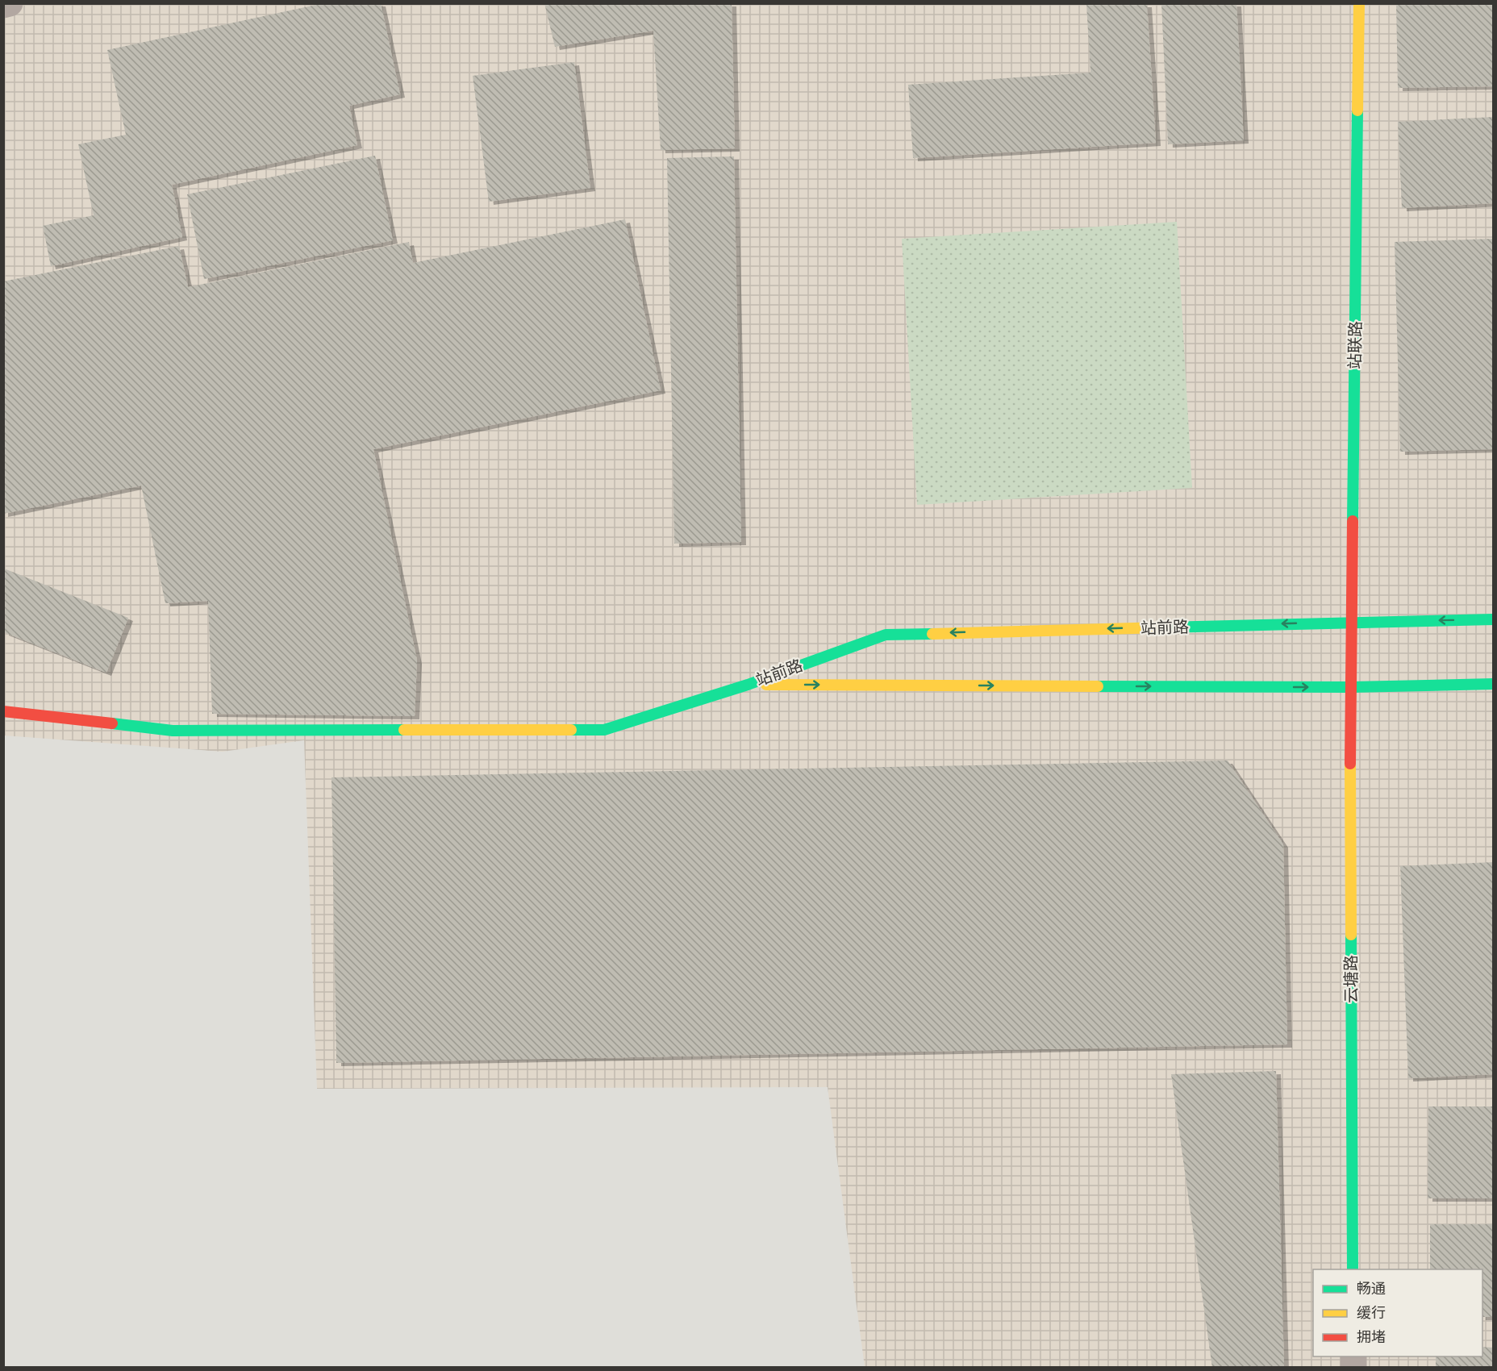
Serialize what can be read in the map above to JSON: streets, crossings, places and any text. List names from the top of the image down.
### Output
{
  "streets": {
    "street": ["站联路", "站前路", "云塘路"]
  },
  "crossings": [
    ["站联路", "站前路"],
    ["站联路", "云塘路"],
    ["站前路", "云塘路"]
  ],
  "legend": ["畅通", "缓行", "拥堵"]
}
